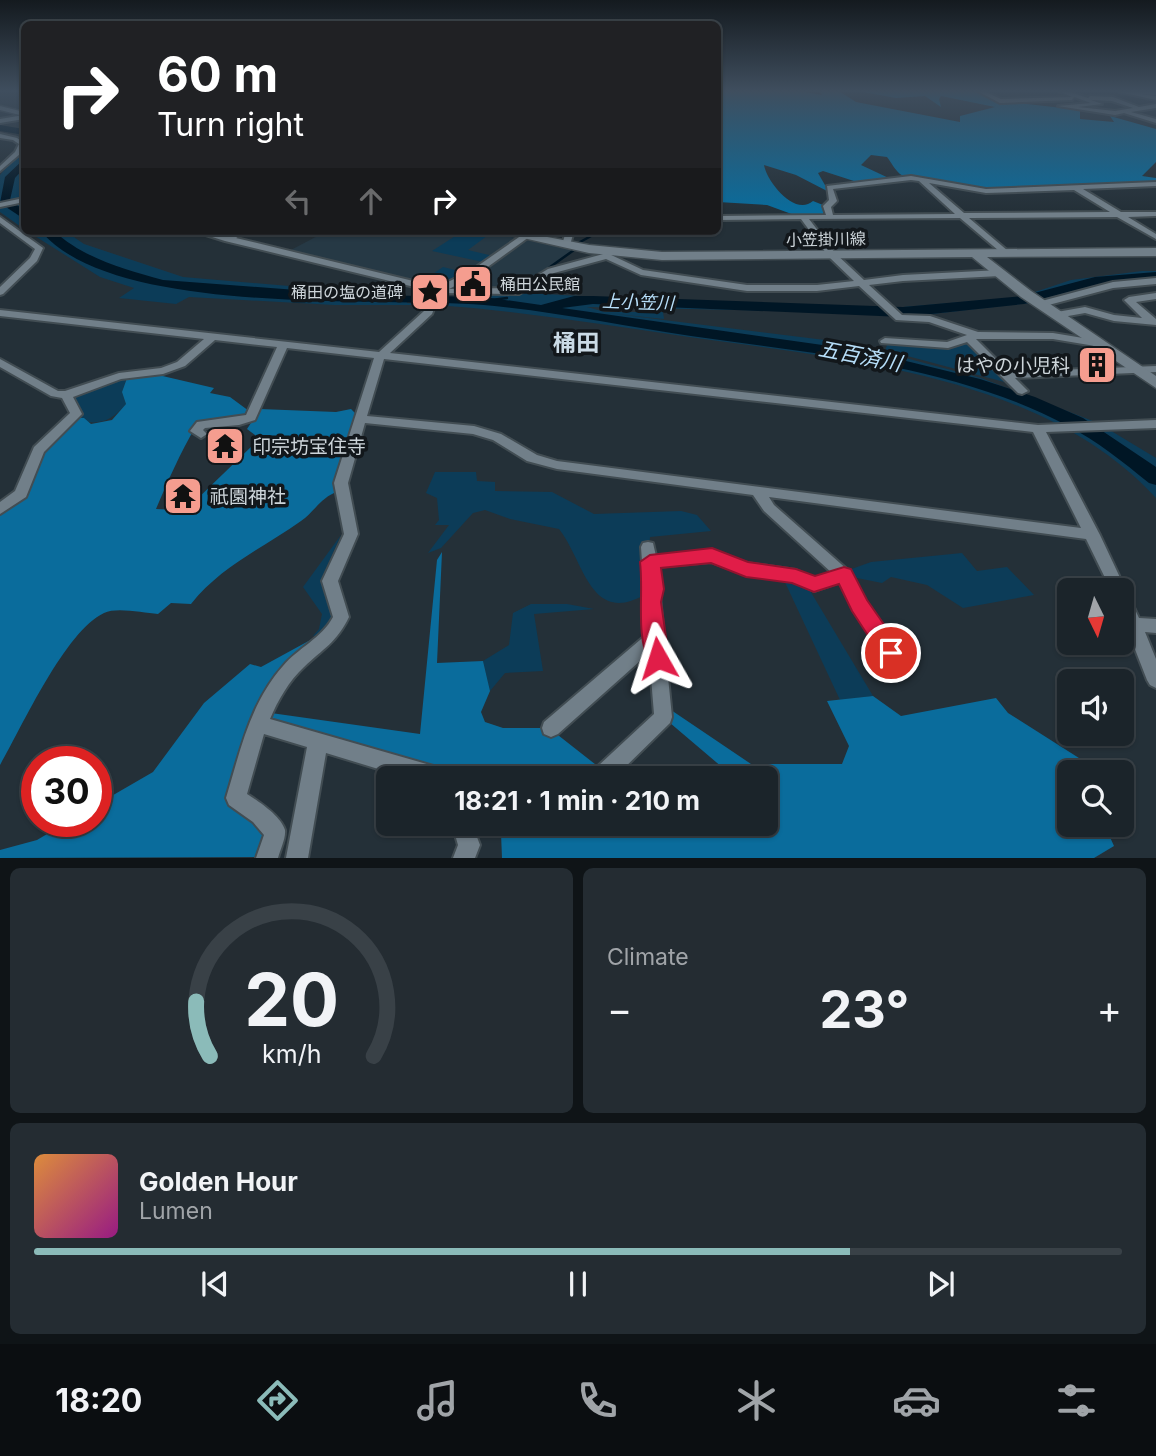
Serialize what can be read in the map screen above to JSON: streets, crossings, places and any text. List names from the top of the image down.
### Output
{
  "streets": {
    "main road": ["小笠掛川線"]
  },
  "districts": ["桶田"],
  "water": ["上小笠川", "五百済川"],
  "places": {
    "public building": ["桶田公民館"],
    "place": ["桶田の塩の道碑"],
    "building": ["はやの小児科"],
    "temple": ["印宗坊宝住寺", "祇園神社"]
  },
  "north": "bottom",
  "page": {
    "turn": ["60 m", "Turn right"],
    "limit": "30",
    "trip": "18:21 · 1 min · 210 m",
    "tile": "Climate",
    "heat": ["−", "23°", "+"],
    "song": ["Golden Hour", "Lumen"],
    "tabs": "18:20",
    "gauge": ["20", "km/h"]
  }
}
